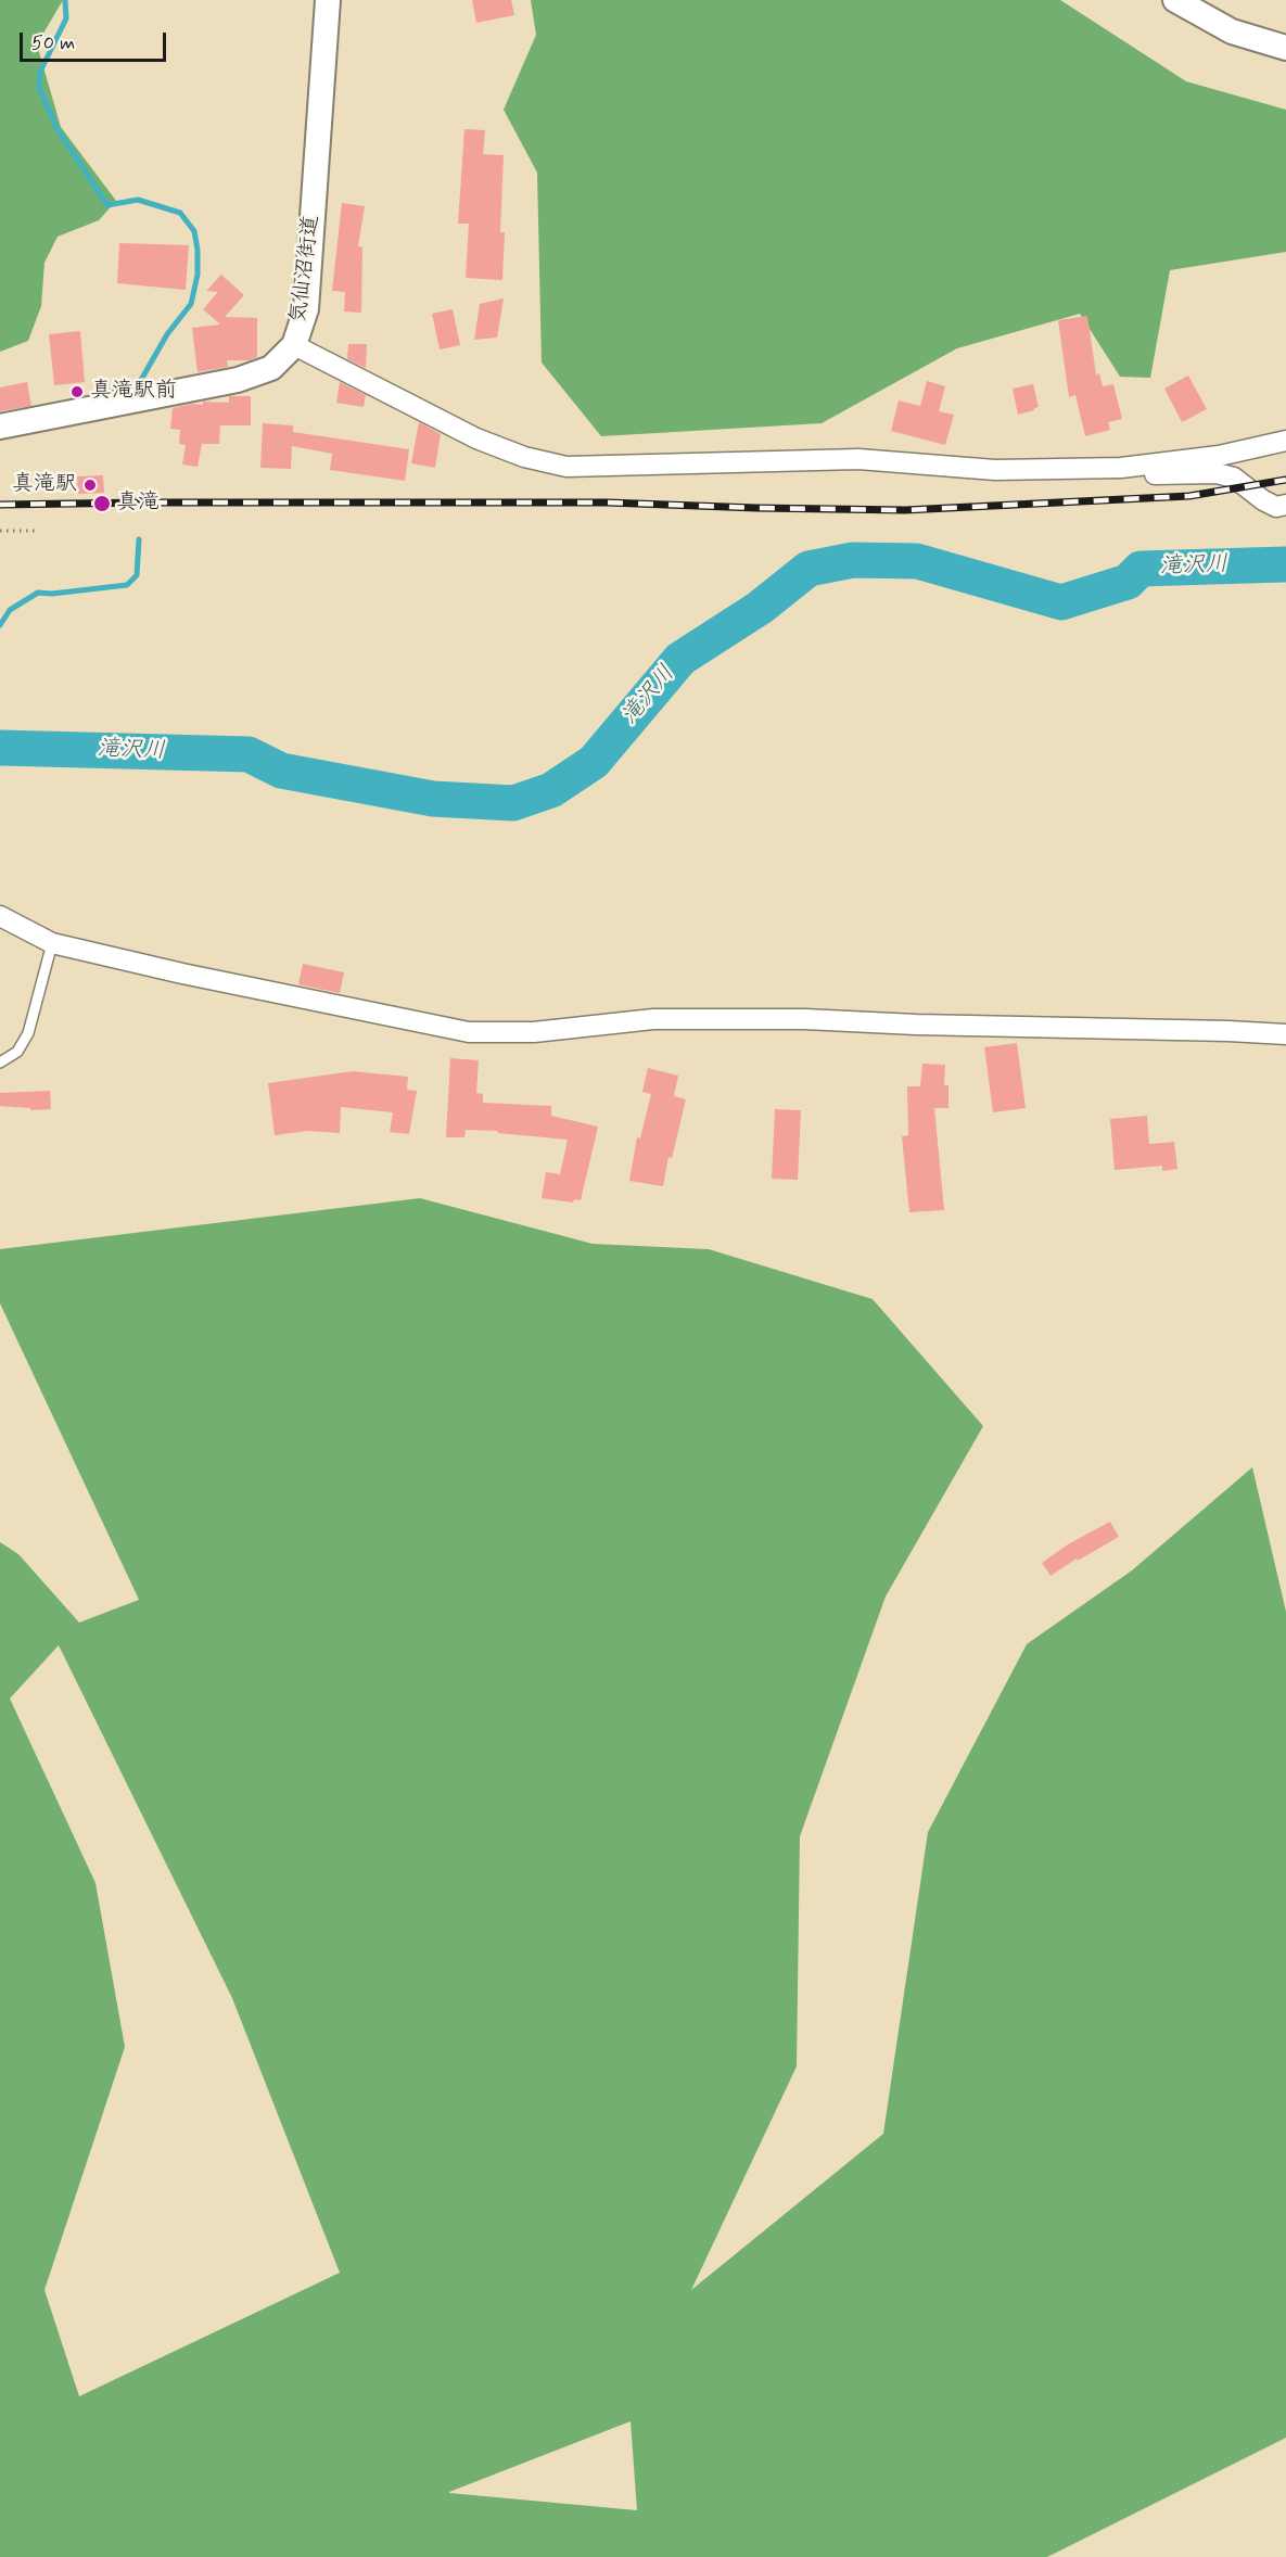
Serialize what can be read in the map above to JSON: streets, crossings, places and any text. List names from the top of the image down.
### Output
{
  "streets": {
    "street": ["気仙沼街道"]
  },
  "water": ["滝沢川"],
  "places": ["真滝駅前", "真滝駅", "真滝"],
  "scale_bar": "50 m"
}
